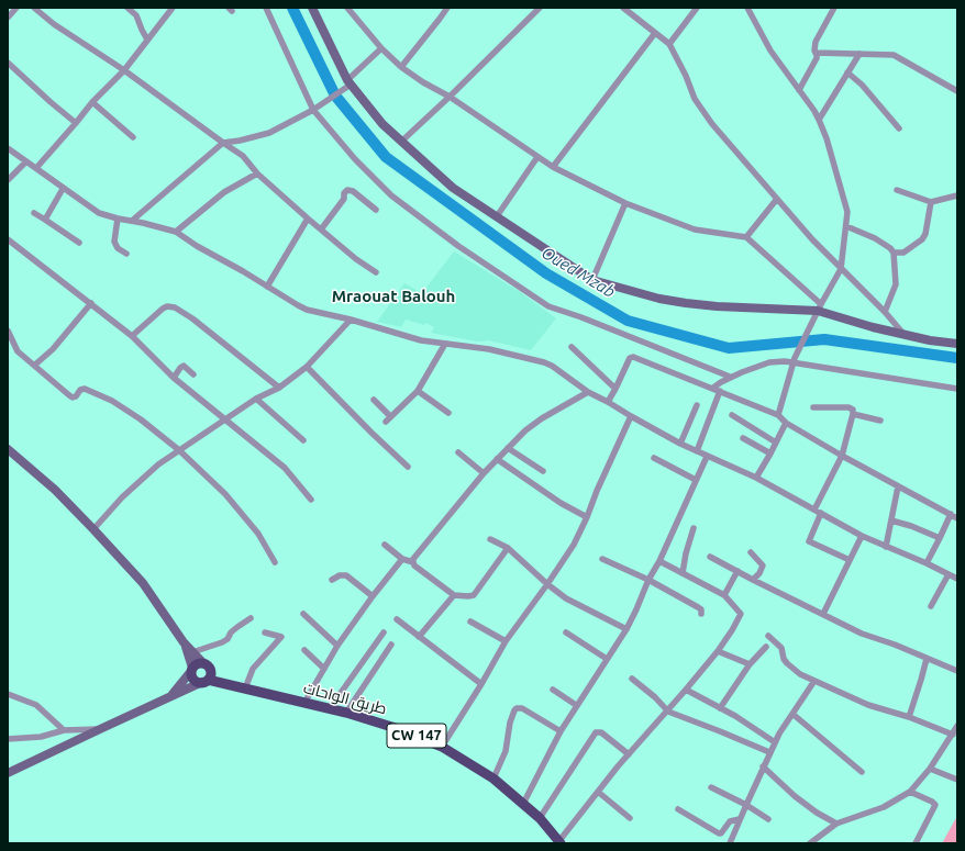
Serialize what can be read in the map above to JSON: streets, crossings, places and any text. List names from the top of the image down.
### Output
{
  "streets": {
    "main road": ["طريق الواحات", "CW 147"]
  },
  "crossings": [
    ["طريق الواحات", "CW 147"]
  ],
  "districts": ["Mraouat Balouh"],
  "water": ["Oued Mzab"]
}
